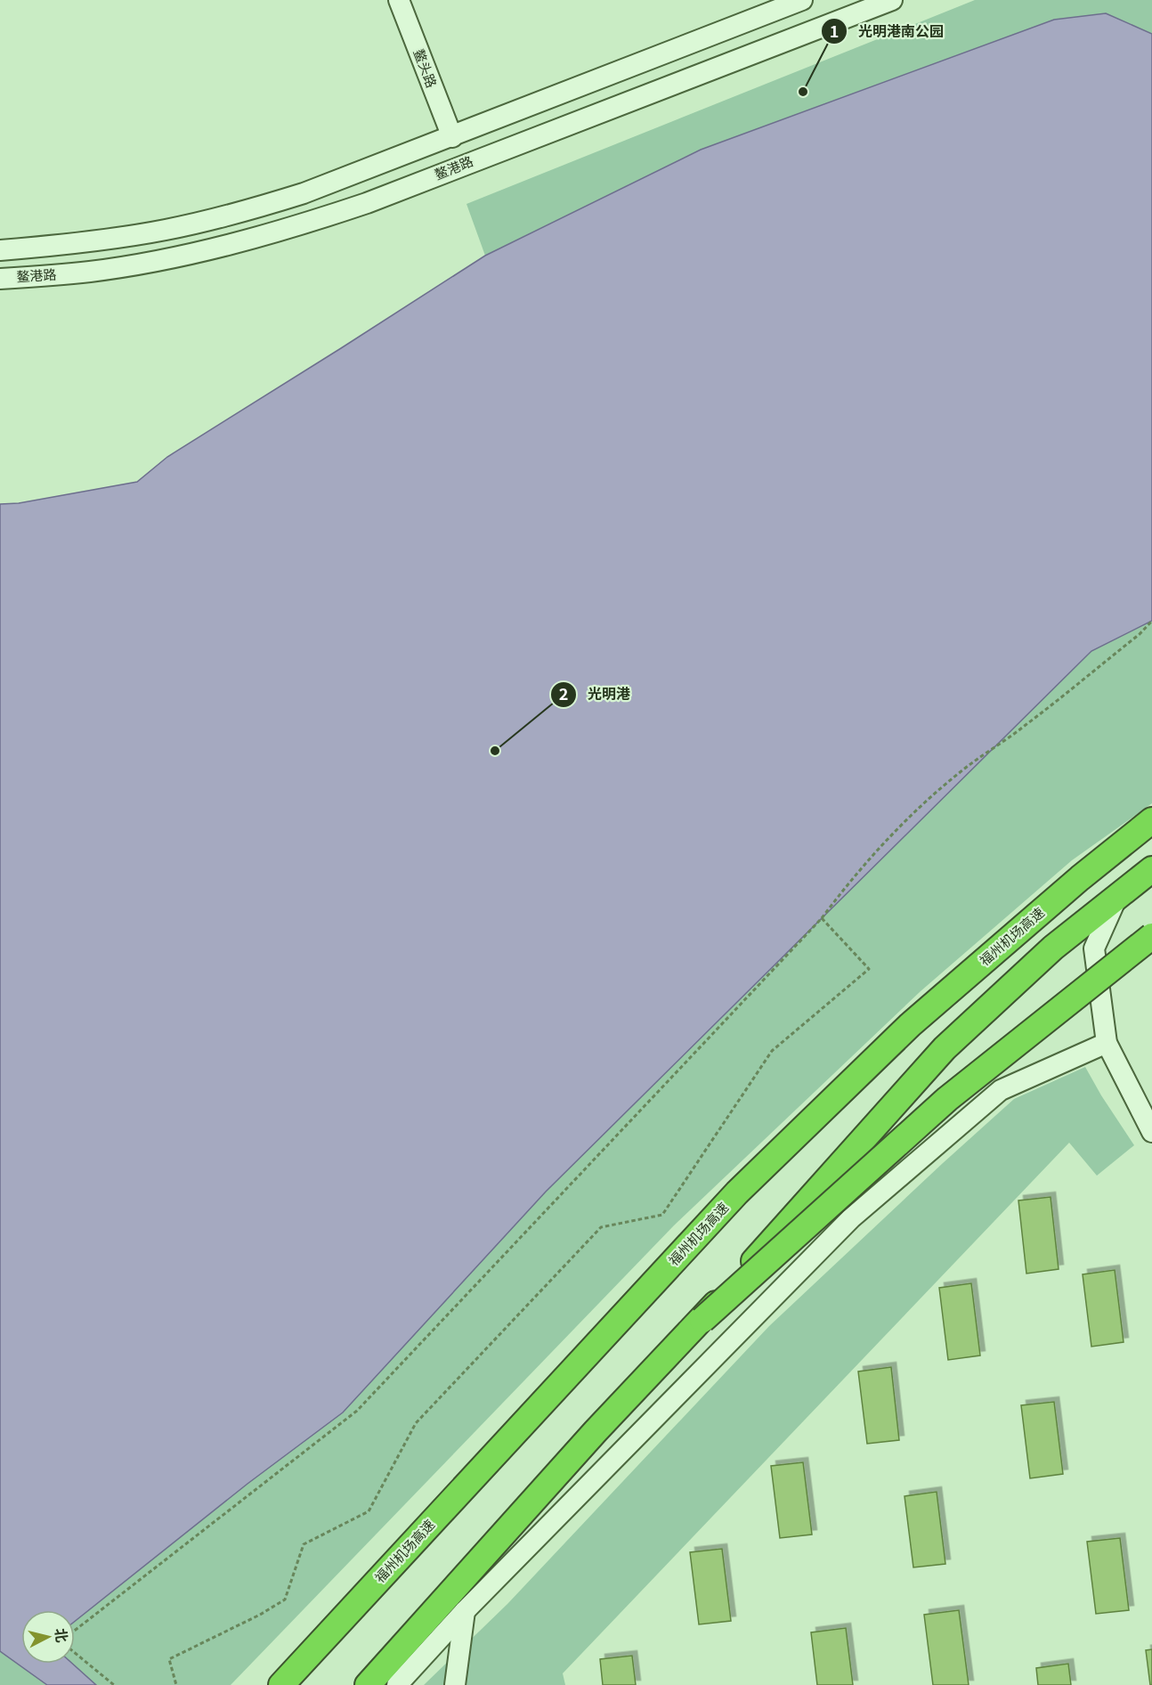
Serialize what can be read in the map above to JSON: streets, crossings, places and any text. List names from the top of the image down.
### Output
{
  "streets": {
    "highway": ["福州机场高速"],
    "main road": ["鳌头路", "鳌港路"]
  },
  "places": ["光明港南公园", "光明港"],
  "north": "right"
}
